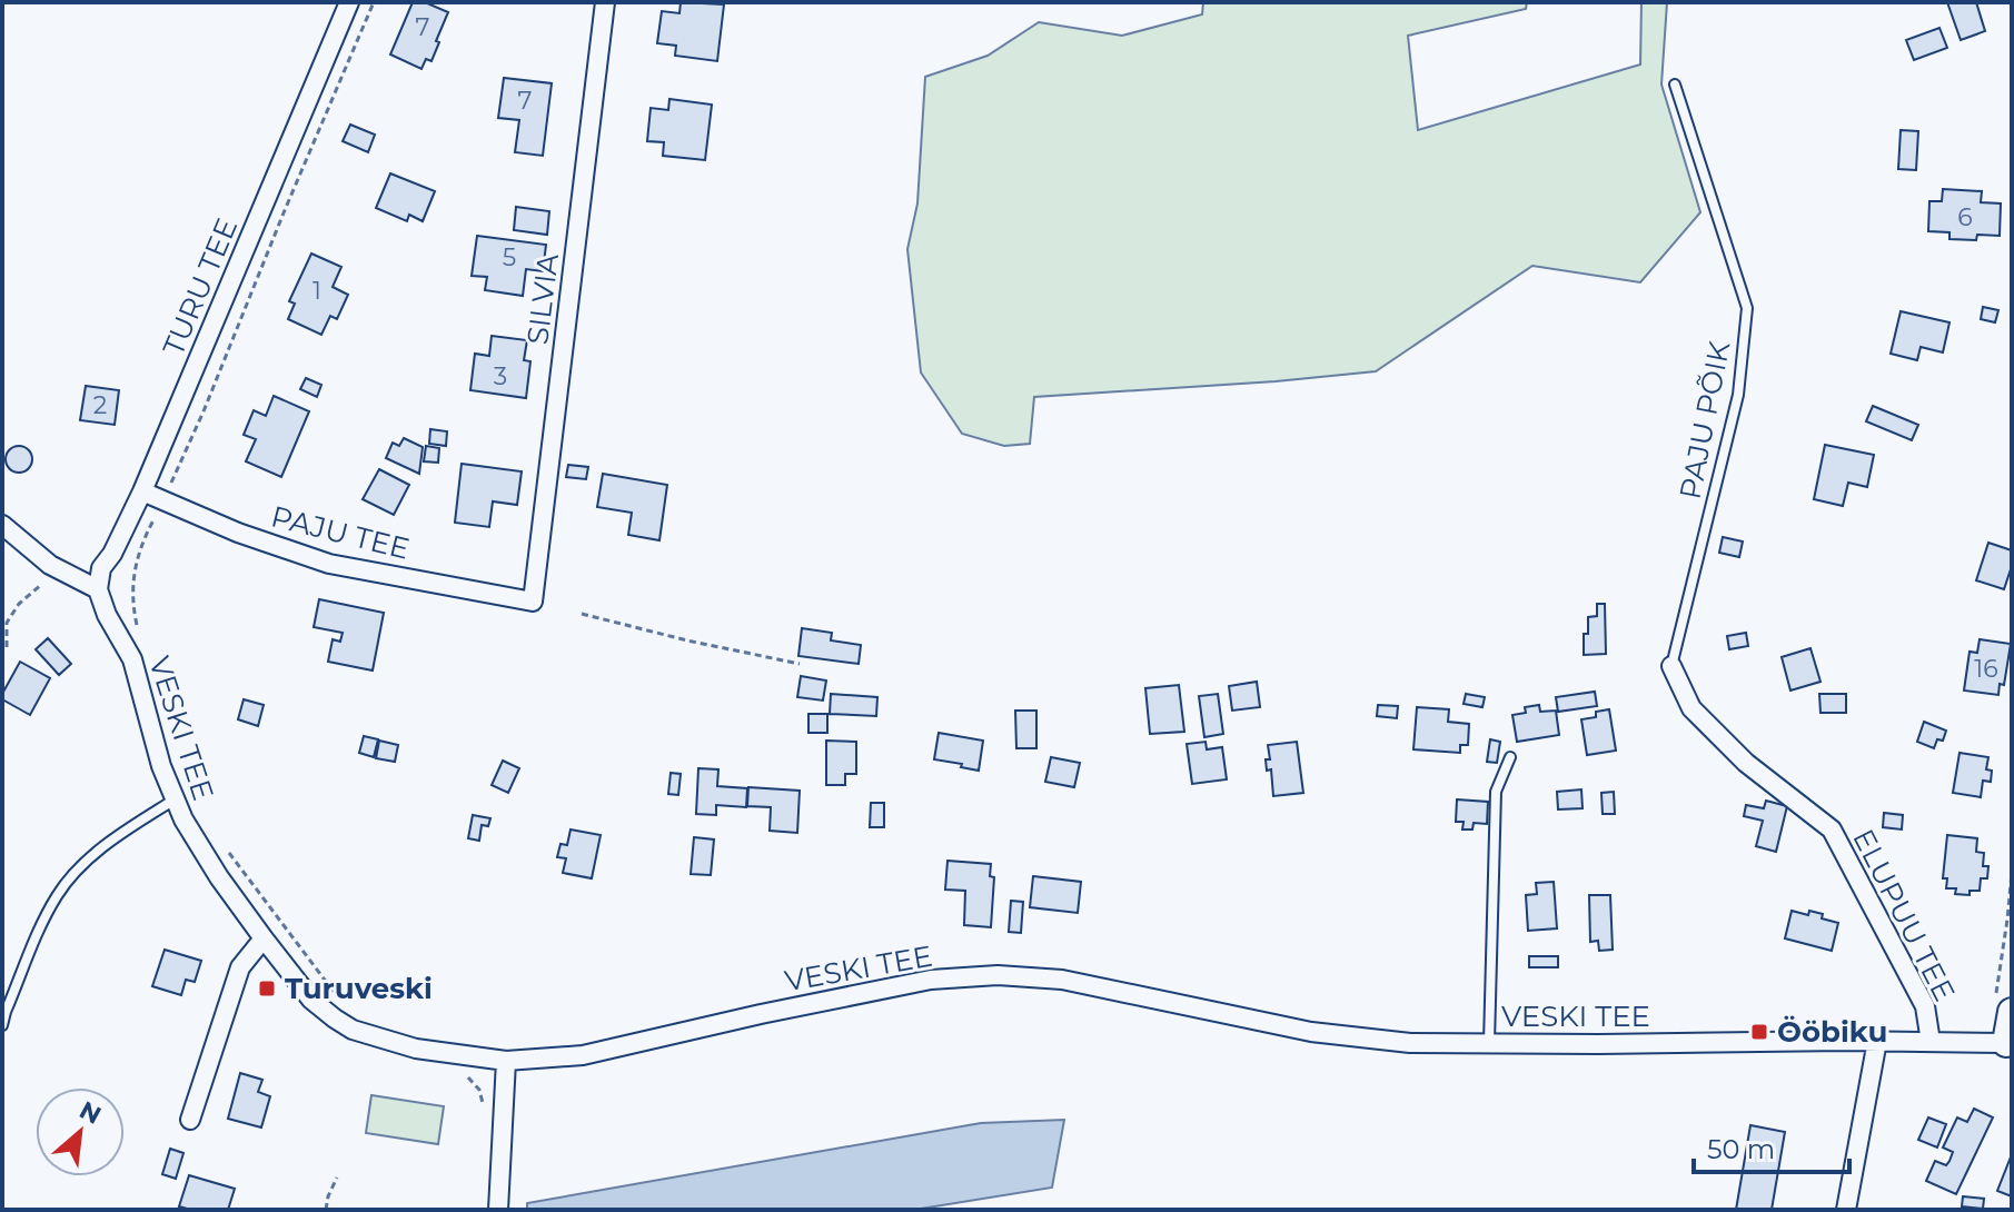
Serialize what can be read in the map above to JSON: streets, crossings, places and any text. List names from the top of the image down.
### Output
{
  "streets": {
    "street": [
      "TURU TEE",
      "SILVIA",
      "PAJU TEE",
      "VESKI TEE",
      "ELUPUU TEE"
    ],
    "lane": ["PAJU PÕIK"]
  },
  "crossings": [
    ["TURU TEE", "PAJU TEE"],
    ["TURU TEE", "VESKI TEE"],
    ["SILVIA", "PAJU TEE"],
    ["PAJU PÕIK", "ELUPUU TEE"],
    ["VESKI TEE", "ELUPUU TEE"]
  ],
  "places": {
    "transit": ["Turuveski", "Ööbiku"]
  },
  "house_numbers": [
    "7",
    "7",
    "6",
    "5",
    "1",
    "3",
    "2",
    "16"
  ],
  "scale_bar": "50 m",
  "north": "top right"
}
